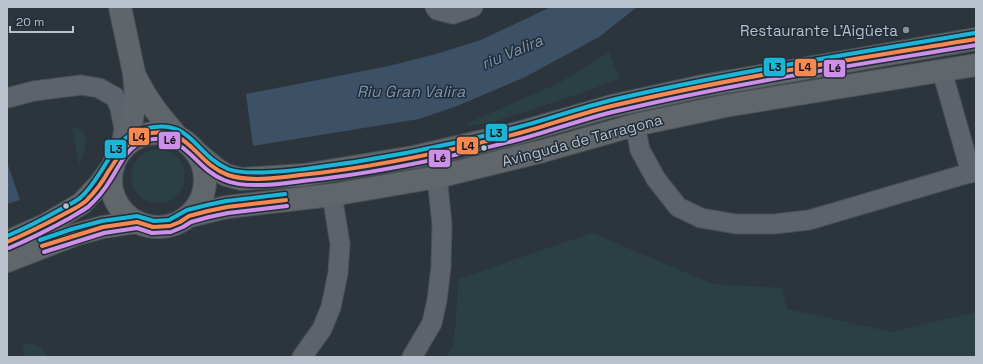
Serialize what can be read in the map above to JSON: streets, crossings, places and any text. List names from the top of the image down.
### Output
{
  "streets": {
    "highway": ["Avinguda de Tarragona"]
  },
  "water": ["riu Valira", "Riu Gran Valira"],
  "places": ["Restaurante L'Aigüeta"],
  "lines": ["transit line L3", "transit line L4", "transit line Lé"],
  "scale_bar": "20 m"
}
